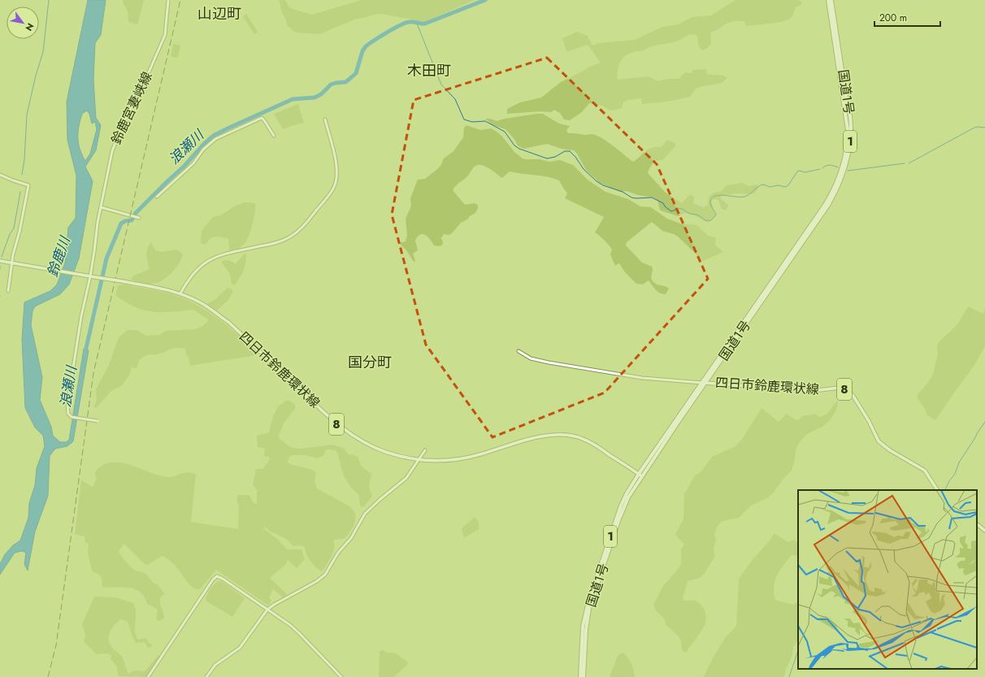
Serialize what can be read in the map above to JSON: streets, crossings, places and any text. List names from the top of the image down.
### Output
{
  "streets": {
    "highway": ["国道1号", "1"],
    "main road": ["四日市鈴鹿環状線", "8"],
    "street": ["鈴鹿宮妻峡線"]
  },
  "crossings": [
    ["国道1号", "四日市鈴鹿環状線"],
    ["鈴鹿宮妻峡線", "四日市鈴鹿環状線"]
  ],
  "districts": ["山辺町", "木田町", "国分町"],
  "water": ["浪瀬川", "鈴鹿川"],
  "scale_bar": "200 m",
  "north": "bottom right"
}
